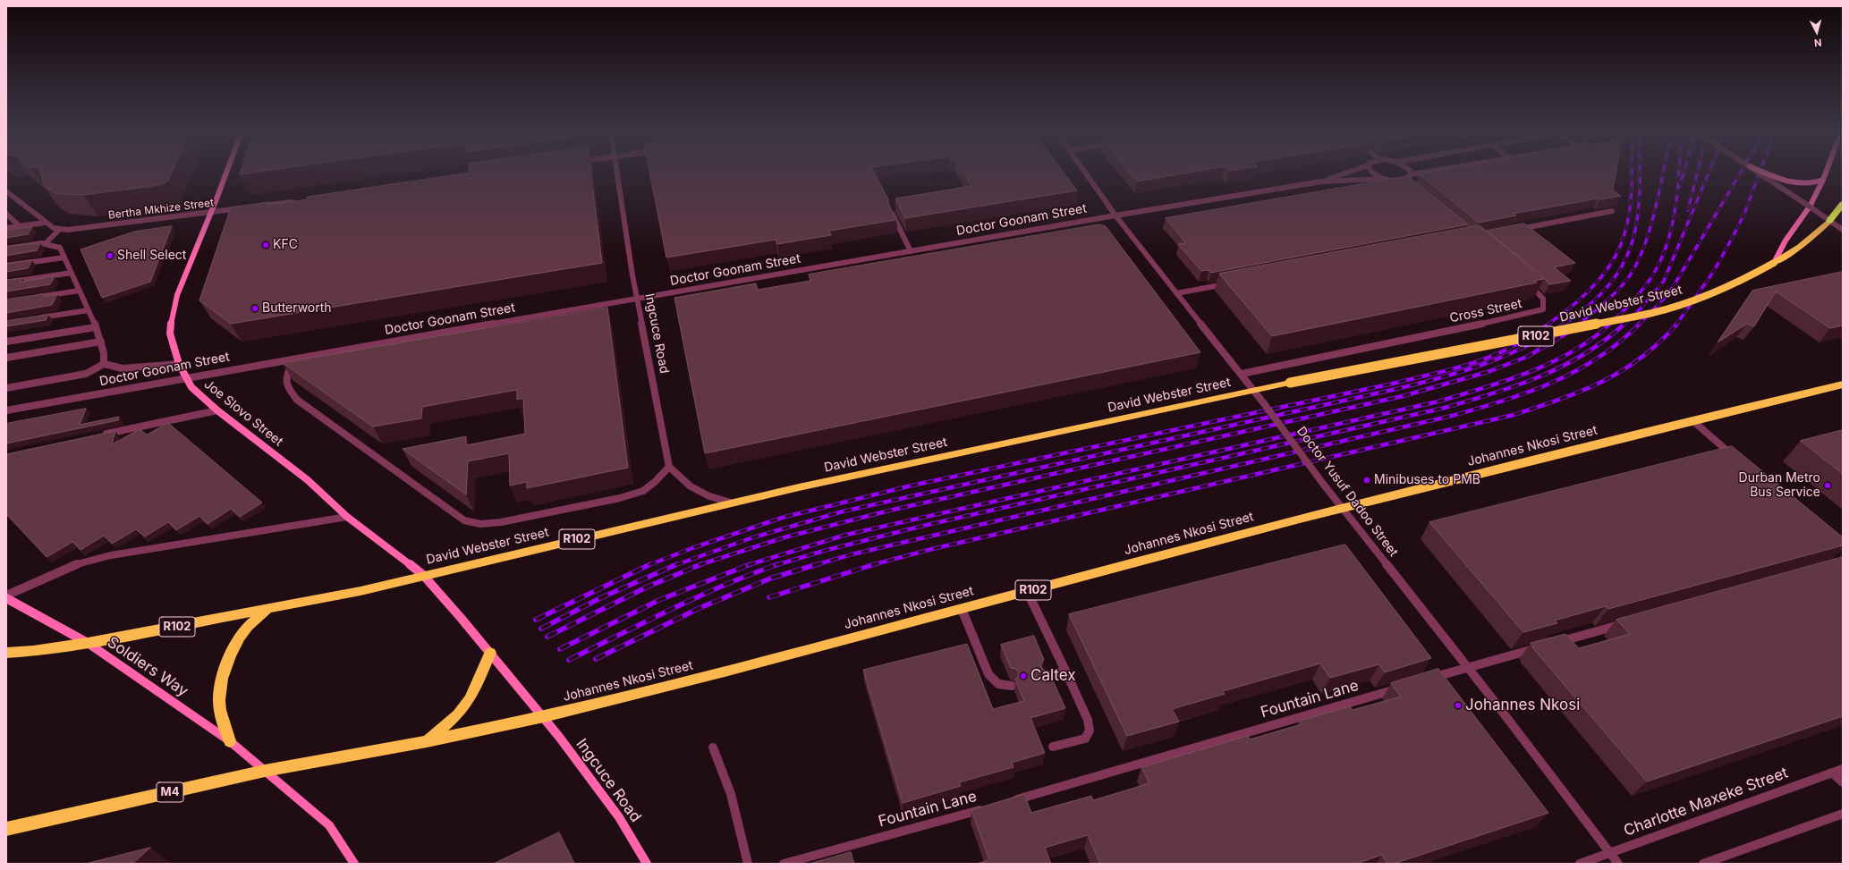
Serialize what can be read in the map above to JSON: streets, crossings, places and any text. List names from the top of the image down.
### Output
{
  "streets": {
    "highway": [
      "David Webster Street",
      "R102",
      "Johannes Nkosi Street",
      "M4"
    ],
    "main road": ["Ingcuce Road", "Joe Slovo Street", "Soldiers Way"],
    "street": [
      "Bertha Mkhize Street",
      "Doctor Goonam Street",
      "Cross Street",
      "Doctor Yusuf Dadoo Street",
      "Fountain Lane",
      "Charlotte Maxeke Street"
    ]
  },
  "crossings": [
    ["Bertha Mkhize Street", "Joe Slovo Street"],
    ["Doctor Goonam Street", "Ingcuce Road"],
    ["Doctor Goonam Street", "Joe Slovo Street"],
    ["Doctor Goonam Street", "Doctor Yusuf Dadoo Street"],
    ["David Webster Street", "R102"],
    ["David Webster Street", "Joe Slovo Street"],
    ["David Webster Street", "Doctor Yusuf Dadoo Street"],
    ["Cross Street", "Doctor Yusuf Dadoo Street"],
    ["Ingcuce Road", "R102"],
    ["Ingcuce Road", "Joe Slovo Street"],
    ["Ingcuce Road", "Johannes Nkosi Street"],
    ["R102", "Joe Slovo Street"],
    ["R102", "Johannes Nkosi Street"],
    ["R102", "Soldiers Way"],
    ["R102", "M4"],
    ["Johannes Nkosi Street", "Doctor Yusuf Dadoo Street"],
    ["Doctor Yusuf Dadoo Street", "Charlotte Maxeke Street"],
    ["Soldiers Way", "M4"]
  ],
  "places": [
    "KFC",
    "Shell Select",
    "Butterworth",
    "Minibuses to PMB",
    "Durban Metro Bus Service",
    "Caltex",
    "Johannes Nkosi"
  ],
  "north": "bottom"
}
